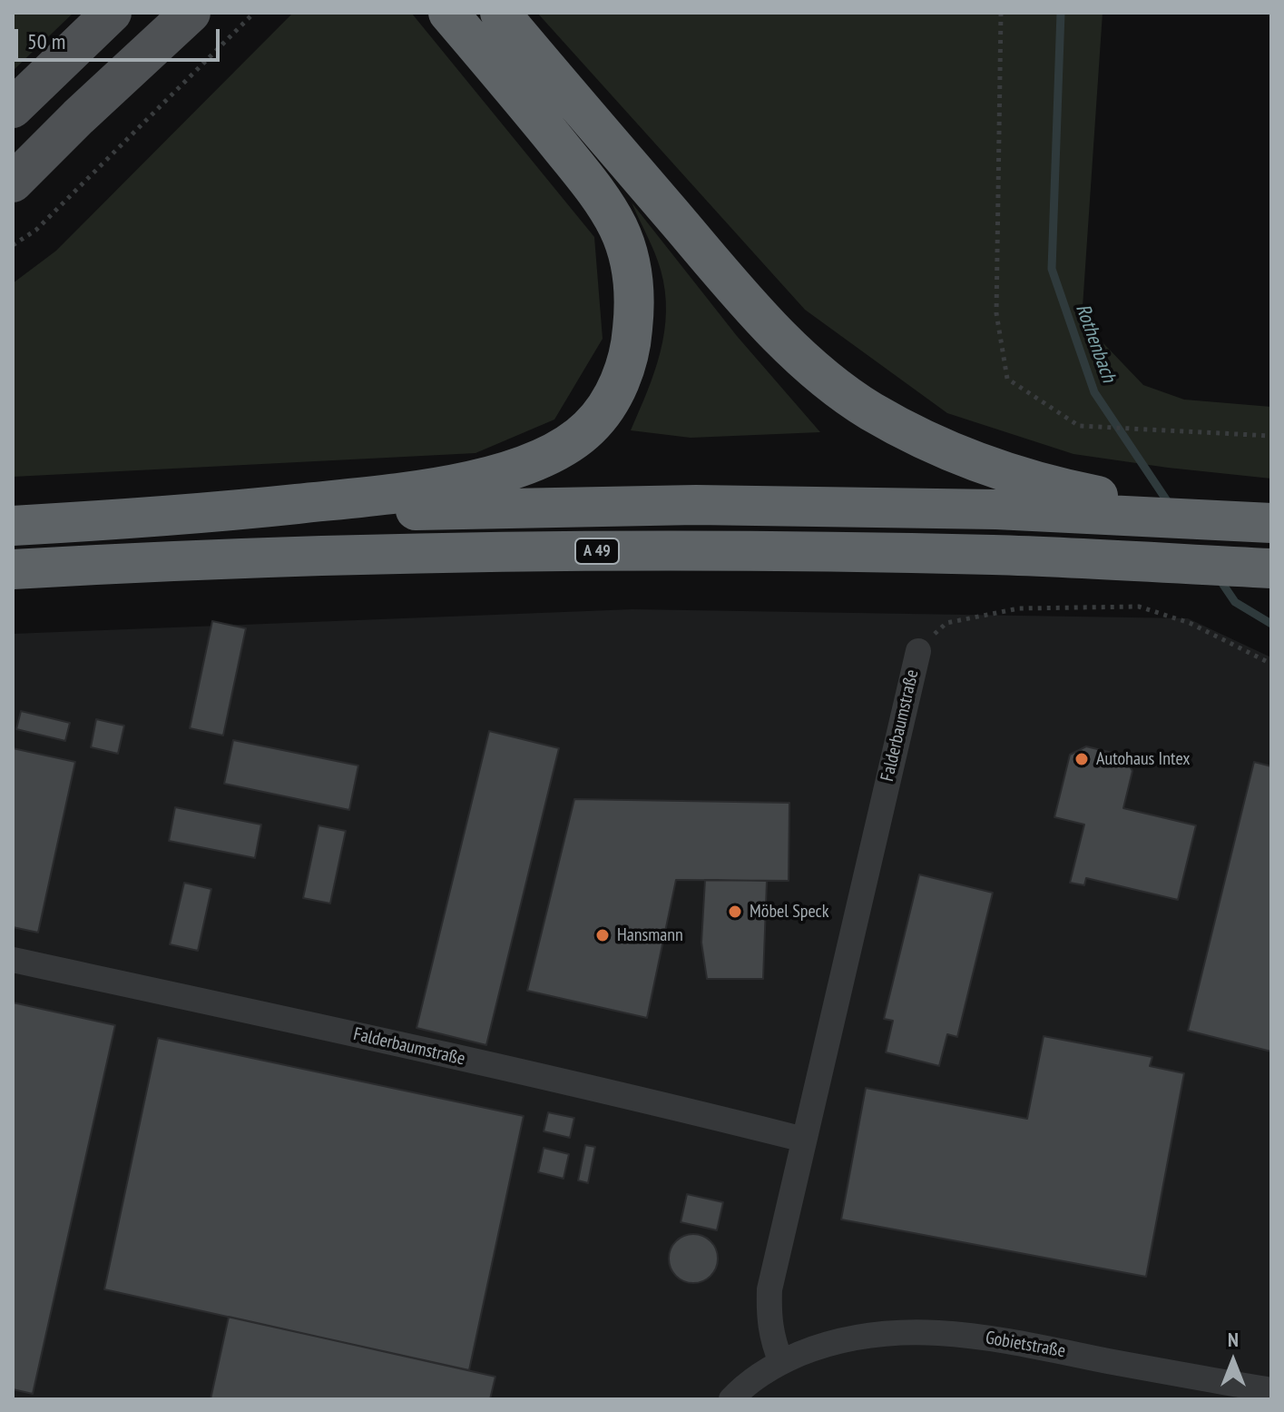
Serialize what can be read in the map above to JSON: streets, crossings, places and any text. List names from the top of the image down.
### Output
{
  "streets": {
    "highway": ["A 49"],
    "street": ["Falderbaumstraße", "Gobietstraße"]
  },
  "crossings": [
    ["Falderbaumstraße", "Gobietstraße"]
  ],
  "water": ["Rothenbach"],
  "places": ["Autohaus Intex", "Möbel Speck", "Hansmann"],
  "scale_bar": "50 m",
  "north": "top"
}
